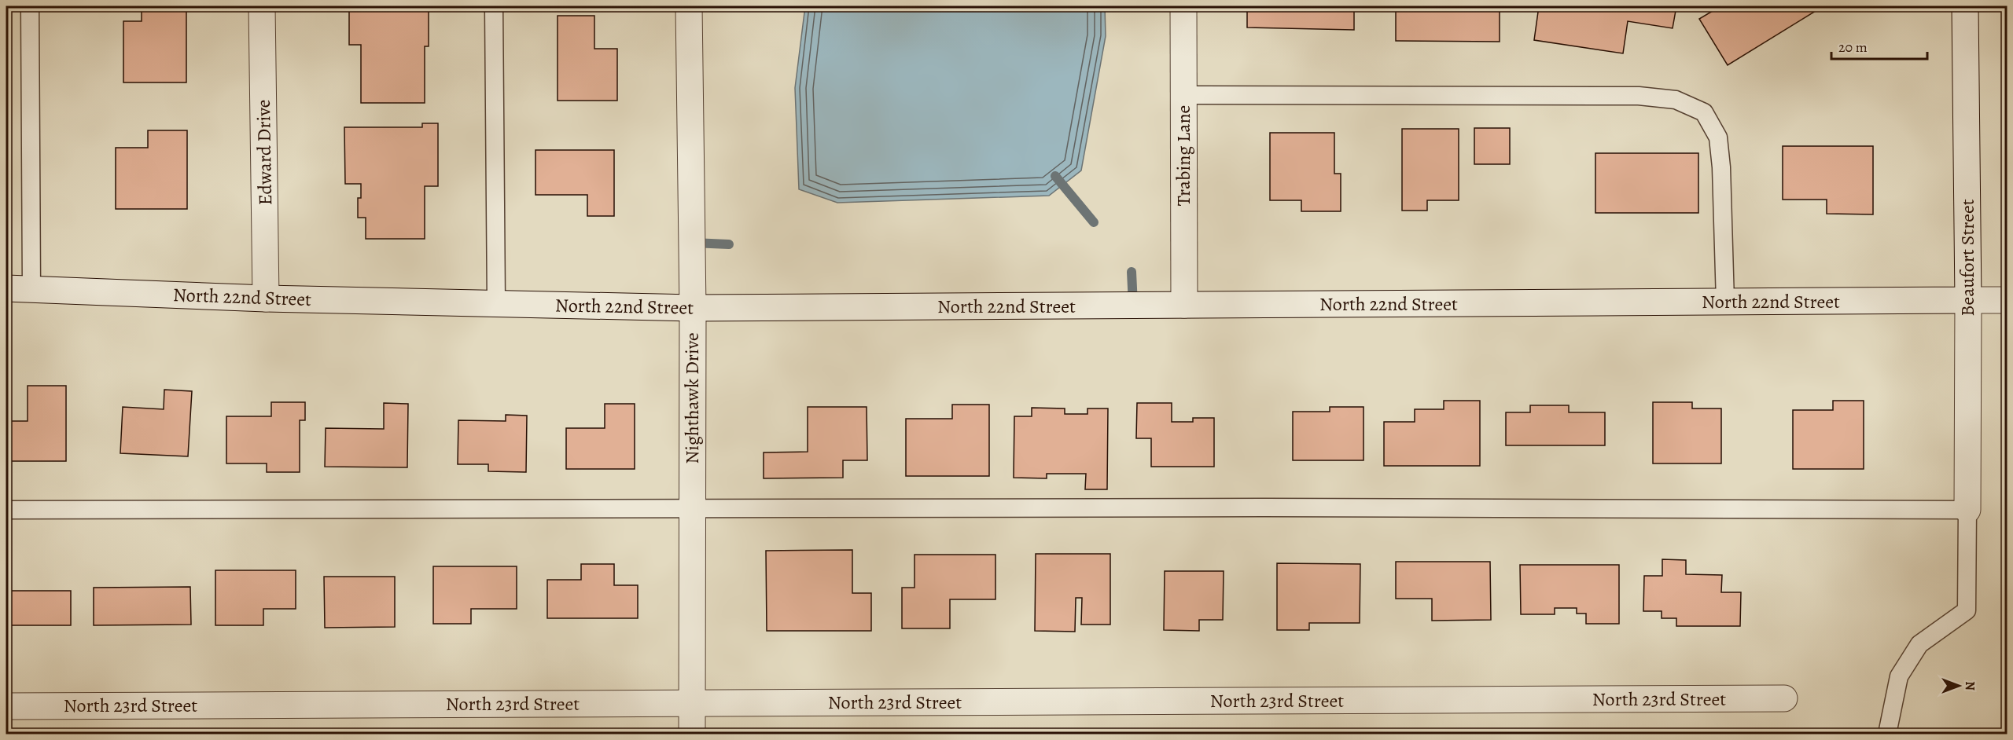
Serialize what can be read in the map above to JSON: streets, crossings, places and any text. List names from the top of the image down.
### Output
{
  "streets": {
    "street": [
      "Edward Drive",
      "Trabing Lane",
      "Beaufort Street",
      "North 22nd Street",
      "Nighthawk Drive",
      "North 23rd Street"
    ]
  },
  "crossings": [
    ["Edward Drive", "North 22nd Street"],
    ["Trabing Lane", "North 22nd Street"],
    ["Beaufort Street", "North 22nd Street"],
    ["North 22nd Street", "Nighthawk Drive"],
    ["Nighthawk Drive", "North 23rd Street"]
  ],
  "scale_bar": "20 m",
  "north": "right"
}
